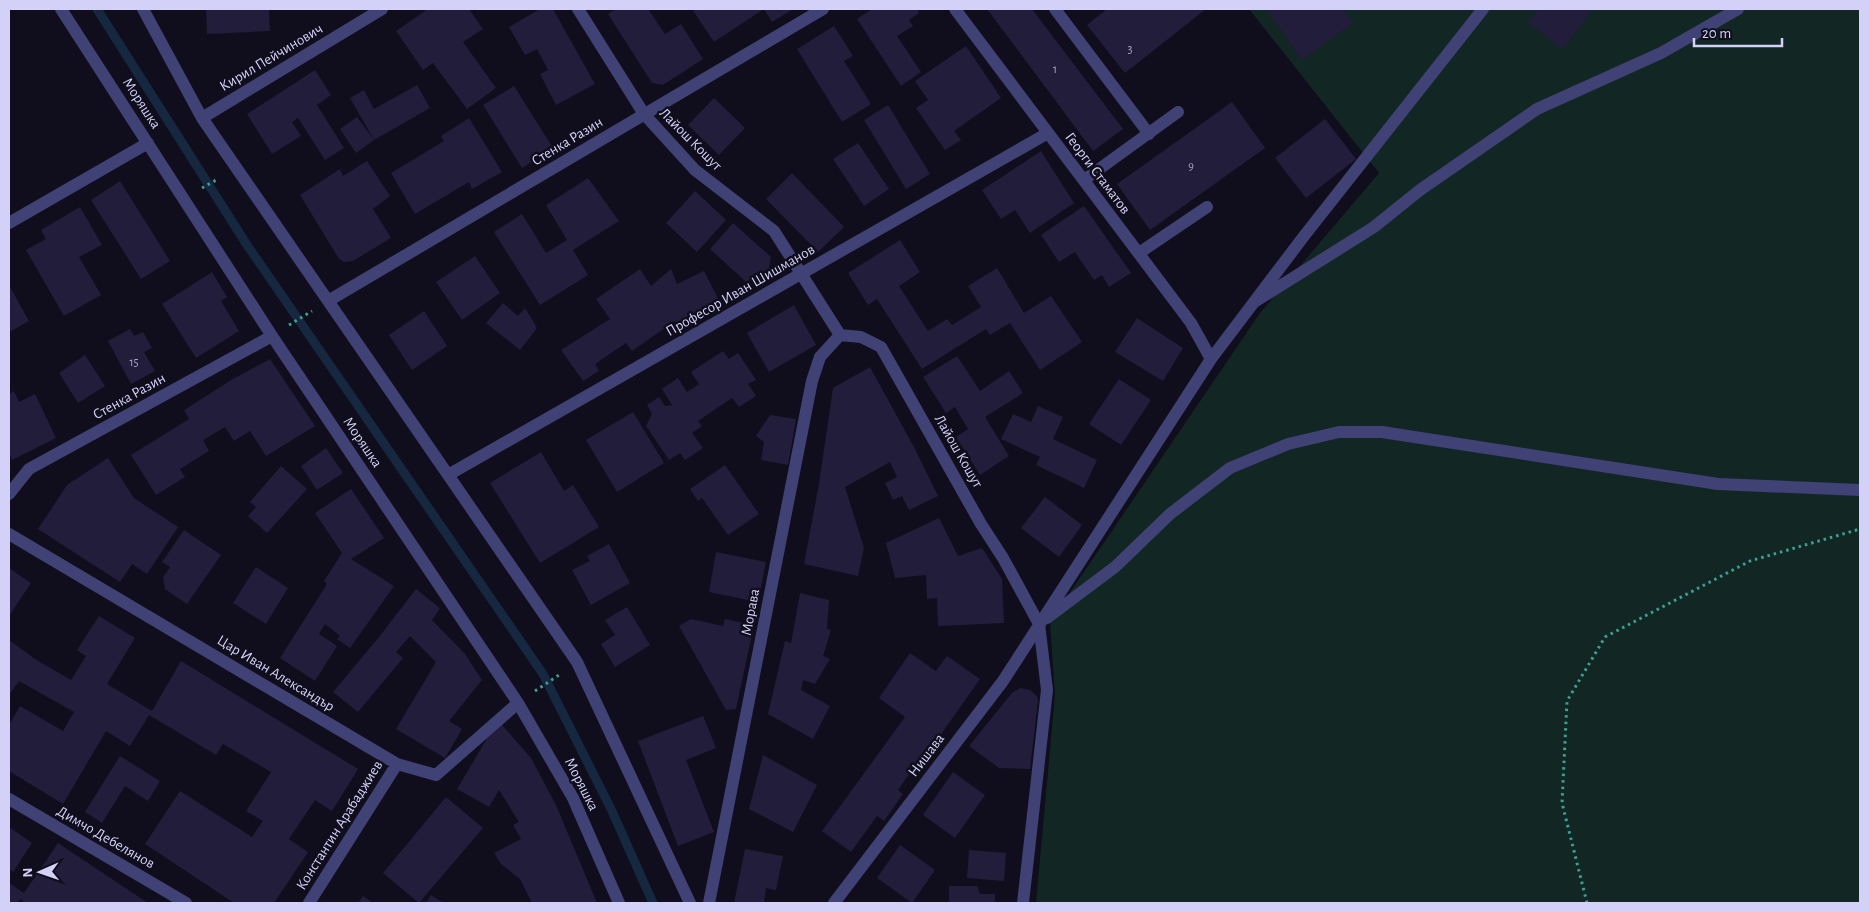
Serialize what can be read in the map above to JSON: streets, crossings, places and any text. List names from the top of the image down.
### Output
{
  "streets": {
    "street": [
      "Кирил Пейчинович",
      "Моряшка",
      "Лайош Кошут",
      "Стенка Разин",
      "Георги Стаматов",
      "Професор Иван Шишманов",
      "Морава",
      "Цар Иван Александър",
      "Нишава",
      "Константин Арабаджиев",
      "Димчо Дебелянов"
    ]
  },
  "crossings": [
    ["Моряшка", "Стенка Разин"],
    ["Моряшка", "Цар Иван Александър"],
    ["Лайош Кошут", "Стенка Разин"],
    ["Лайош Кошут", "Професор Иван Шишманов"],
    ["Лайош Кошут", "Морава"],
    ["Лайош Кошут", "Нишава"],
    ["Георги Стаматов", "Професор Иван Шишманов"],
    ["Георги Стаматов", "Нишава"],
    ["Цар Иван Александър", "Константин Арабаджиев"]
  ],
  "house_numbers": [
    "3",
    "1",
    "9",
    "15"
  ],
  "scale_bar": "20 m",
  "north": "left"
}
